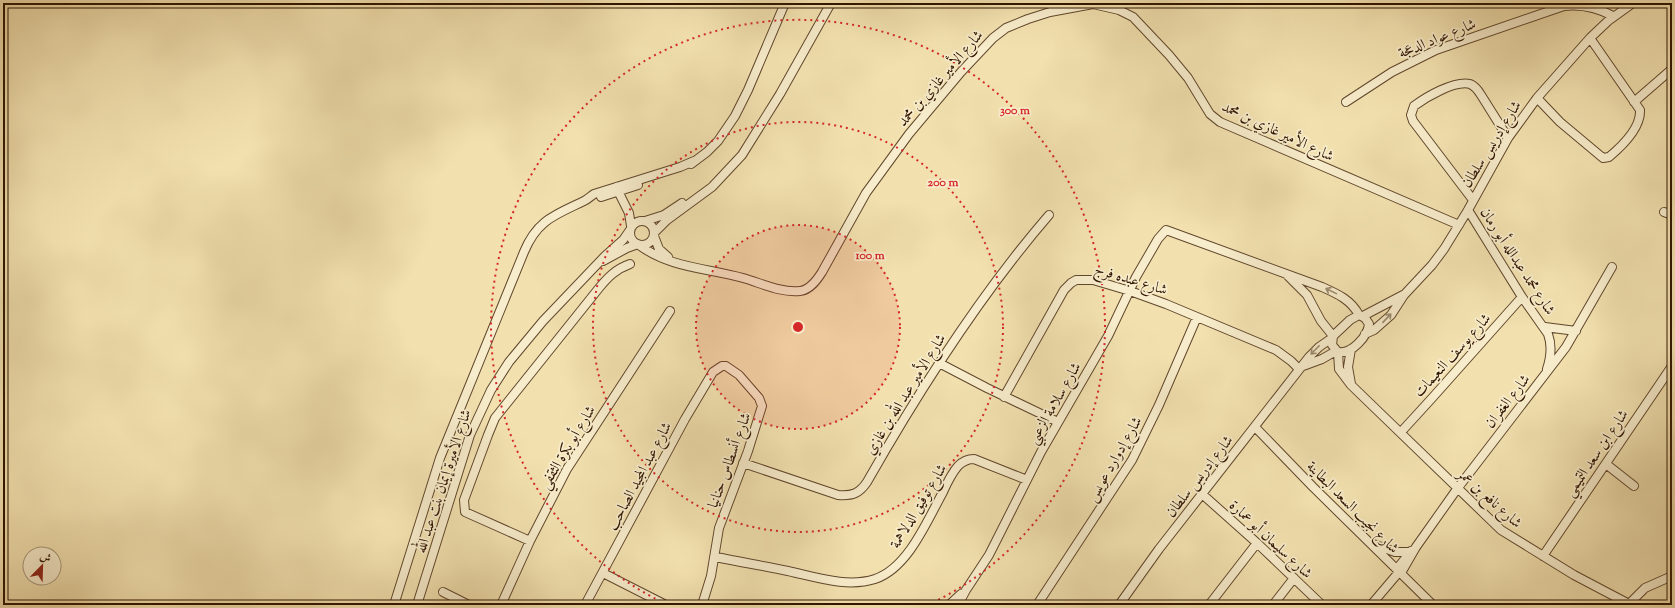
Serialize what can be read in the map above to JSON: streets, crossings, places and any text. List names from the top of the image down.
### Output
{
  "streets": {
    "street": [
      "شارع عواد الدعجة",
      "شارع الأمير غازي بن محمد",
      "شارع إدريس سلطان",
      "شارع محمد عبدالله أبو رمان",
      "شارع عبده فرج",
      "شارع يوسف النعيمات",
      "شارع الأمير عبد الله بن غازي",
      "شارع الغفران",
      "شارع سلامة الزعبي",
      "شارع أبو بكرة الثقفي",
      "شارع ابن سعد التميمي",
      "شارع إدوارد عويس",
      "شارع أنسطاس حنانيا",
      "شارع عبد المجيد الصاحب",
      "شارع الأميرة إيمان بنت عبد الله",
      "شارع نافع بن عمر",
      "شارع توفيق الدلاهمة",
      "شارع نجيب السعد البطاينة",
      "شارع سليمان أبو عمارة"
    ]
  },
  "crossings": [
    ["شارع عواد الدعجة", "شارع إدريس سلطان"],
    ["شارع الأمير غازي بن محمد", "شارع إدريس سلطان"],
    ["شارع إدريس سلطان", "شارع محمد عبدالله أبو رمان"],
    ["شارع إدريس سلطان", "شارع عبده فرج"],
    ["شارع إدريس سلطان", "شارع نافع بن عمر"],
    ["شارع إدريس سلطان", "شارع نجيب السعد البطاينة"],
    ["شارع إدريس سلطان", "شارع سليمان أبو عمارة"],
    ["شارع محمد عبدالله أبو رمان", "شارع يوسف النعيمات"],
    ["شارع محمد عبدالله أبو رمان", "شارع الغفران"],
    ["شارع عبده فرج", "شارع سلامة الزعبي"],
    ["شارع عبده فرج", "شارع إدوارد عويس"],
    ["شارع يوسف النعيمات", "شارع نافع بن عمر"],
    ["شارع الأمير عبد الله بن غازي", "شارع أنسطاس حنانيا"],
    ["شارع الغفران", "شارع نافع بن عمر"],
    ["شارع الغفران", "شارع نجيب السعد البطاينة"],
    ["شارع سلامة الزعبي", "شارع توفيق الدلاهمة"],
    ["شارع أبو بكرة الثقفي", "شارع الأميرة إيمان بنت عبد الله"],
    ["شارع ابن سعد التميمي", "شارع نافع بن عمر"],
    ["شارع أنسطاس حنانيا", "شارع عبد المجيد الصاحب"],
    ["شارع أنسطاس حنانيا", "شارع توفيق الدلاهمة"]
  ],
  "north": "top right",
  "rings": ["300 m", "200 m", "100 m"]
}
